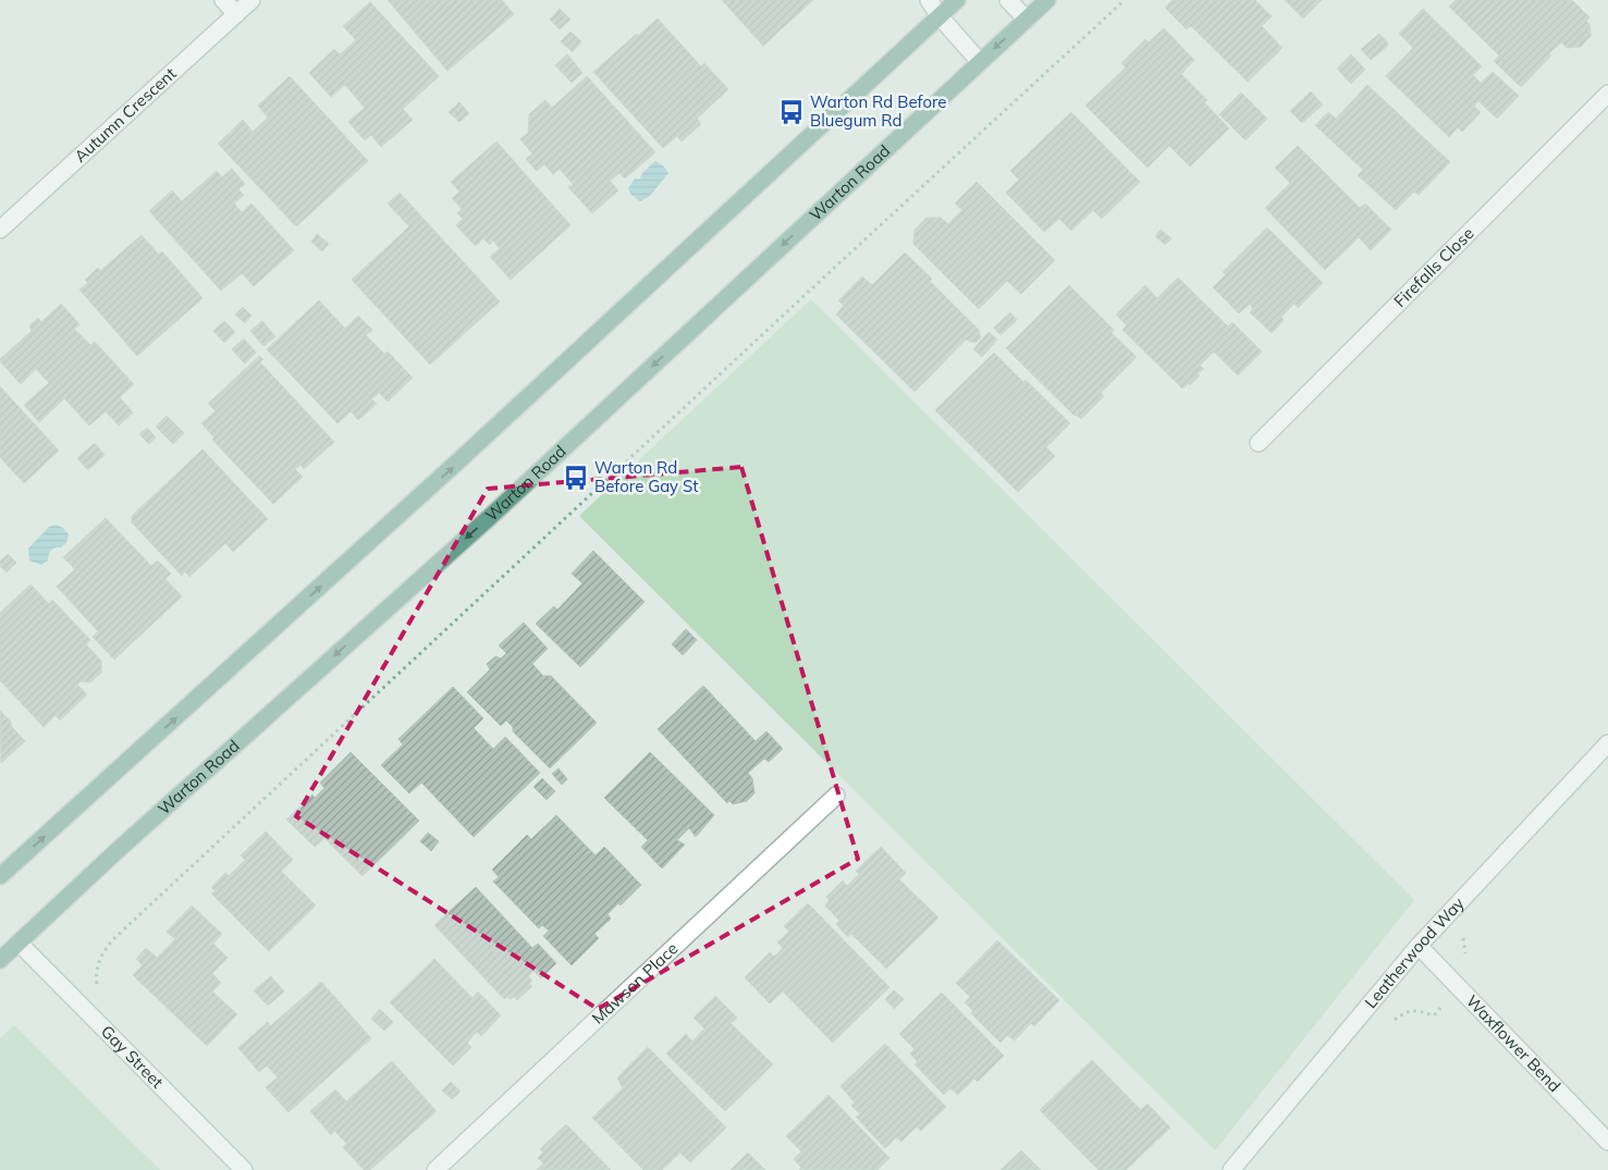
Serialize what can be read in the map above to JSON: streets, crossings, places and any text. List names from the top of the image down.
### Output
{
  "streets": {
    "main road": ["Warton Road"],
    "street": [
      "Autumn Crescent",
      "Firefalls Close",
      "Leatherwood Way",
      "Mawson Place",
      "Waxflower Bend",
      "Gay Street"
    ]
  },
  "crossings": [
    ["Warton Road", "Gay Street"],
    ["Leatherwood Way", "Waxflower Bend"]
  ],
  "places": {
    "bus stop": ["Warton Rd Before Bluegum Rd", "Warton Rd Before Gay St"]
  }
}
